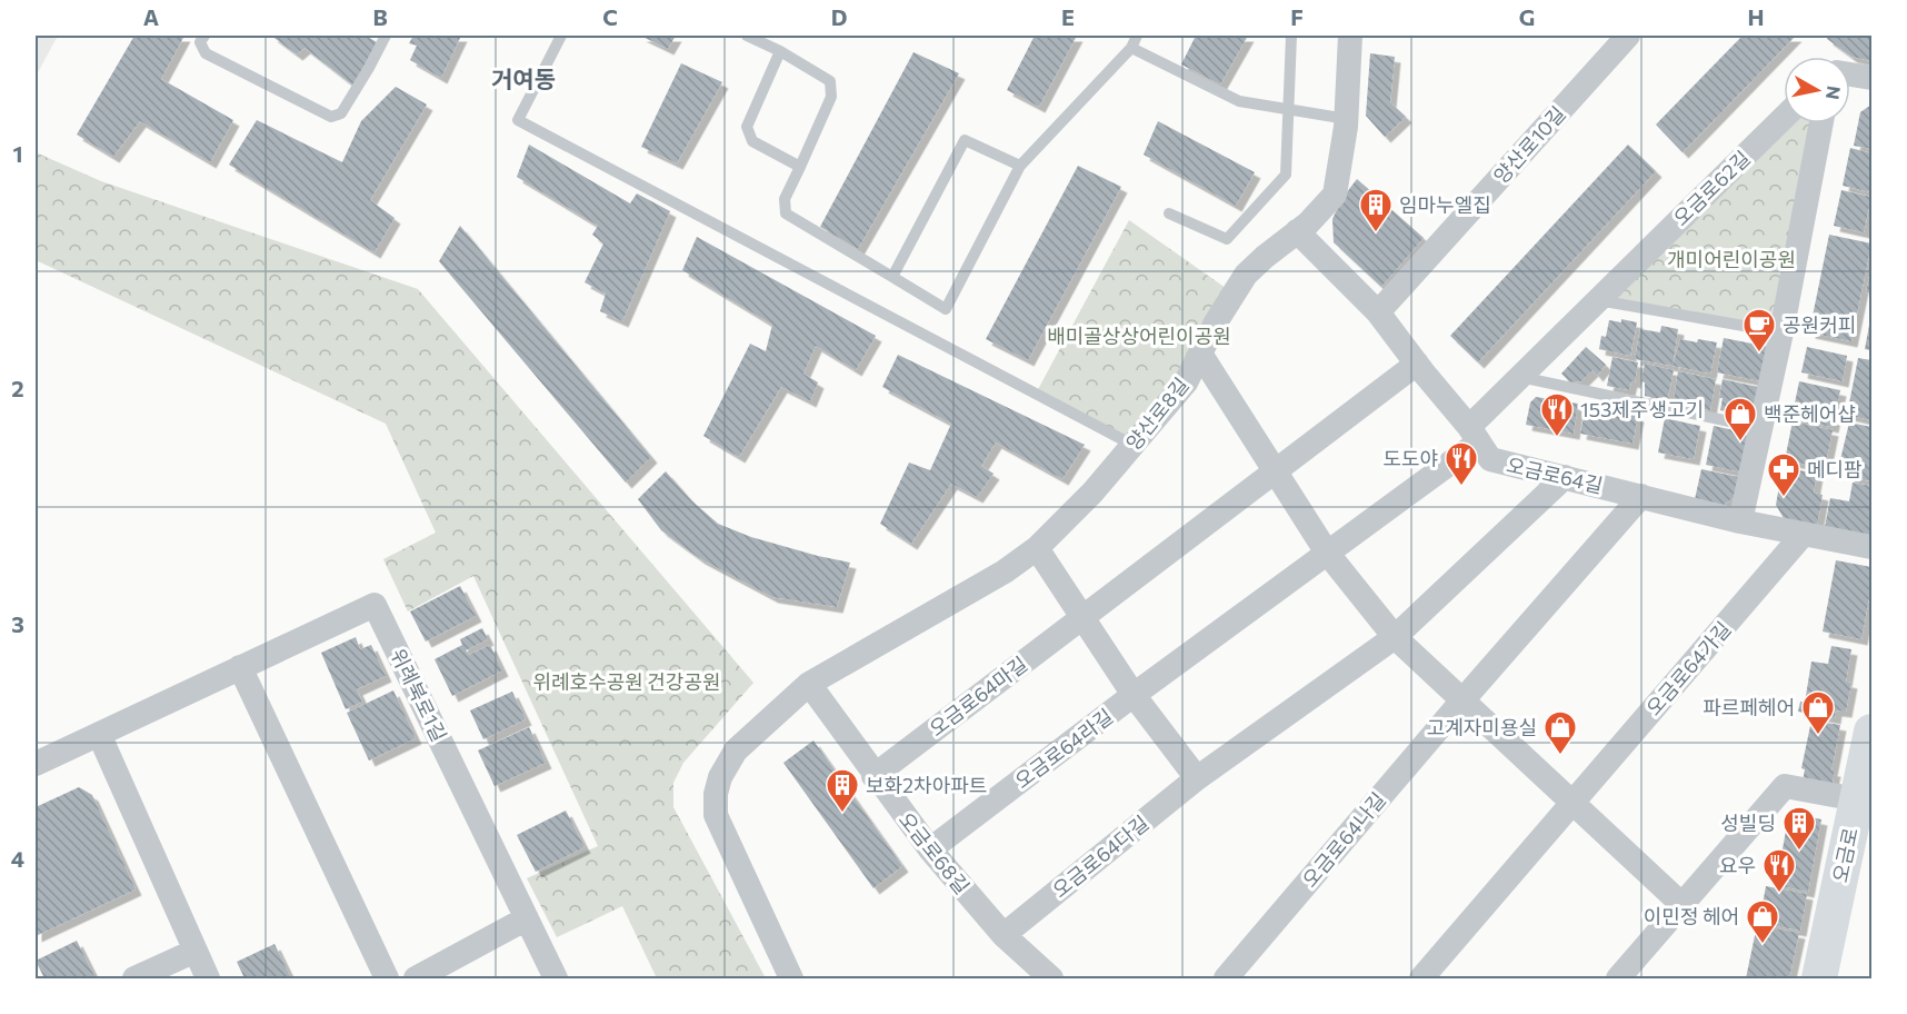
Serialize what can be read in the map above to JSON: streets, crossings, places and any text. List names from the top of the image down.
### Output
{
  "streets": {
    "main road": ["오금로"],
    "street": [
      "양산로10길",
      "오금로62길",
      "양산로8길",
      "오금로64길",
      "오금로64가길",
      "위례북로1길",
      "오금로64마길",
      "오금로64라길",
      "오금로64나길",
      "오금로68길",
      "오금로64다길"
    ]
  },
  "crossings": [
    ["양산로10길", "오금로64길"],
    ["오금로62길", "오금로64길"],
    ["오금로62길", "오금로64라길"],
    ["양산로8길", "오금로64길"],
    ["양산로8길", "오금로68길"],
    ["오금로64길", "오금로64가길"],
    ["오금로64길", "오금로64마길"],
    ["오금로64길", "오금로64라길"],
    ["오금로64길", "오금로64나길"],
    ["오금로64길", "오금로64다길"],
    ["오금로64마길", "오금로64라길"],
    ["오금로64마길", "오금로68길"],
    ["오금로64라길", "오금로68길"],
    ["오금로68길", "오금로64다길"]
  ],
  "districts": ["거여동"],
  "parks": ["개미어린이공원", "배미골상상어린이공원", "위례호수공원 건강공원"],
  "places": {
    "building": ["임마누엘집", "보화2차아파트", "성빌딩"],
    "cafe": ["공원커피"],
    "restaurant": ["153제주생고기", "도도야", "요우"],
    "shop": [
      "백준헤어샵",
      "파르페헤어",
      "고계자미용실",
      "이민정 헤어"
    ],
    "pharmacy": ["메디팜"]
  },
  "north": "right",
  "grid": {
    "columns": [
      "A",
      "B",
      "C",
      "D",
      "E",
      "F",
      "G",
      "H"
    ],
    "rows": [
      "1",
      "2",
      "3",
      "4"
    ]
  }
}
